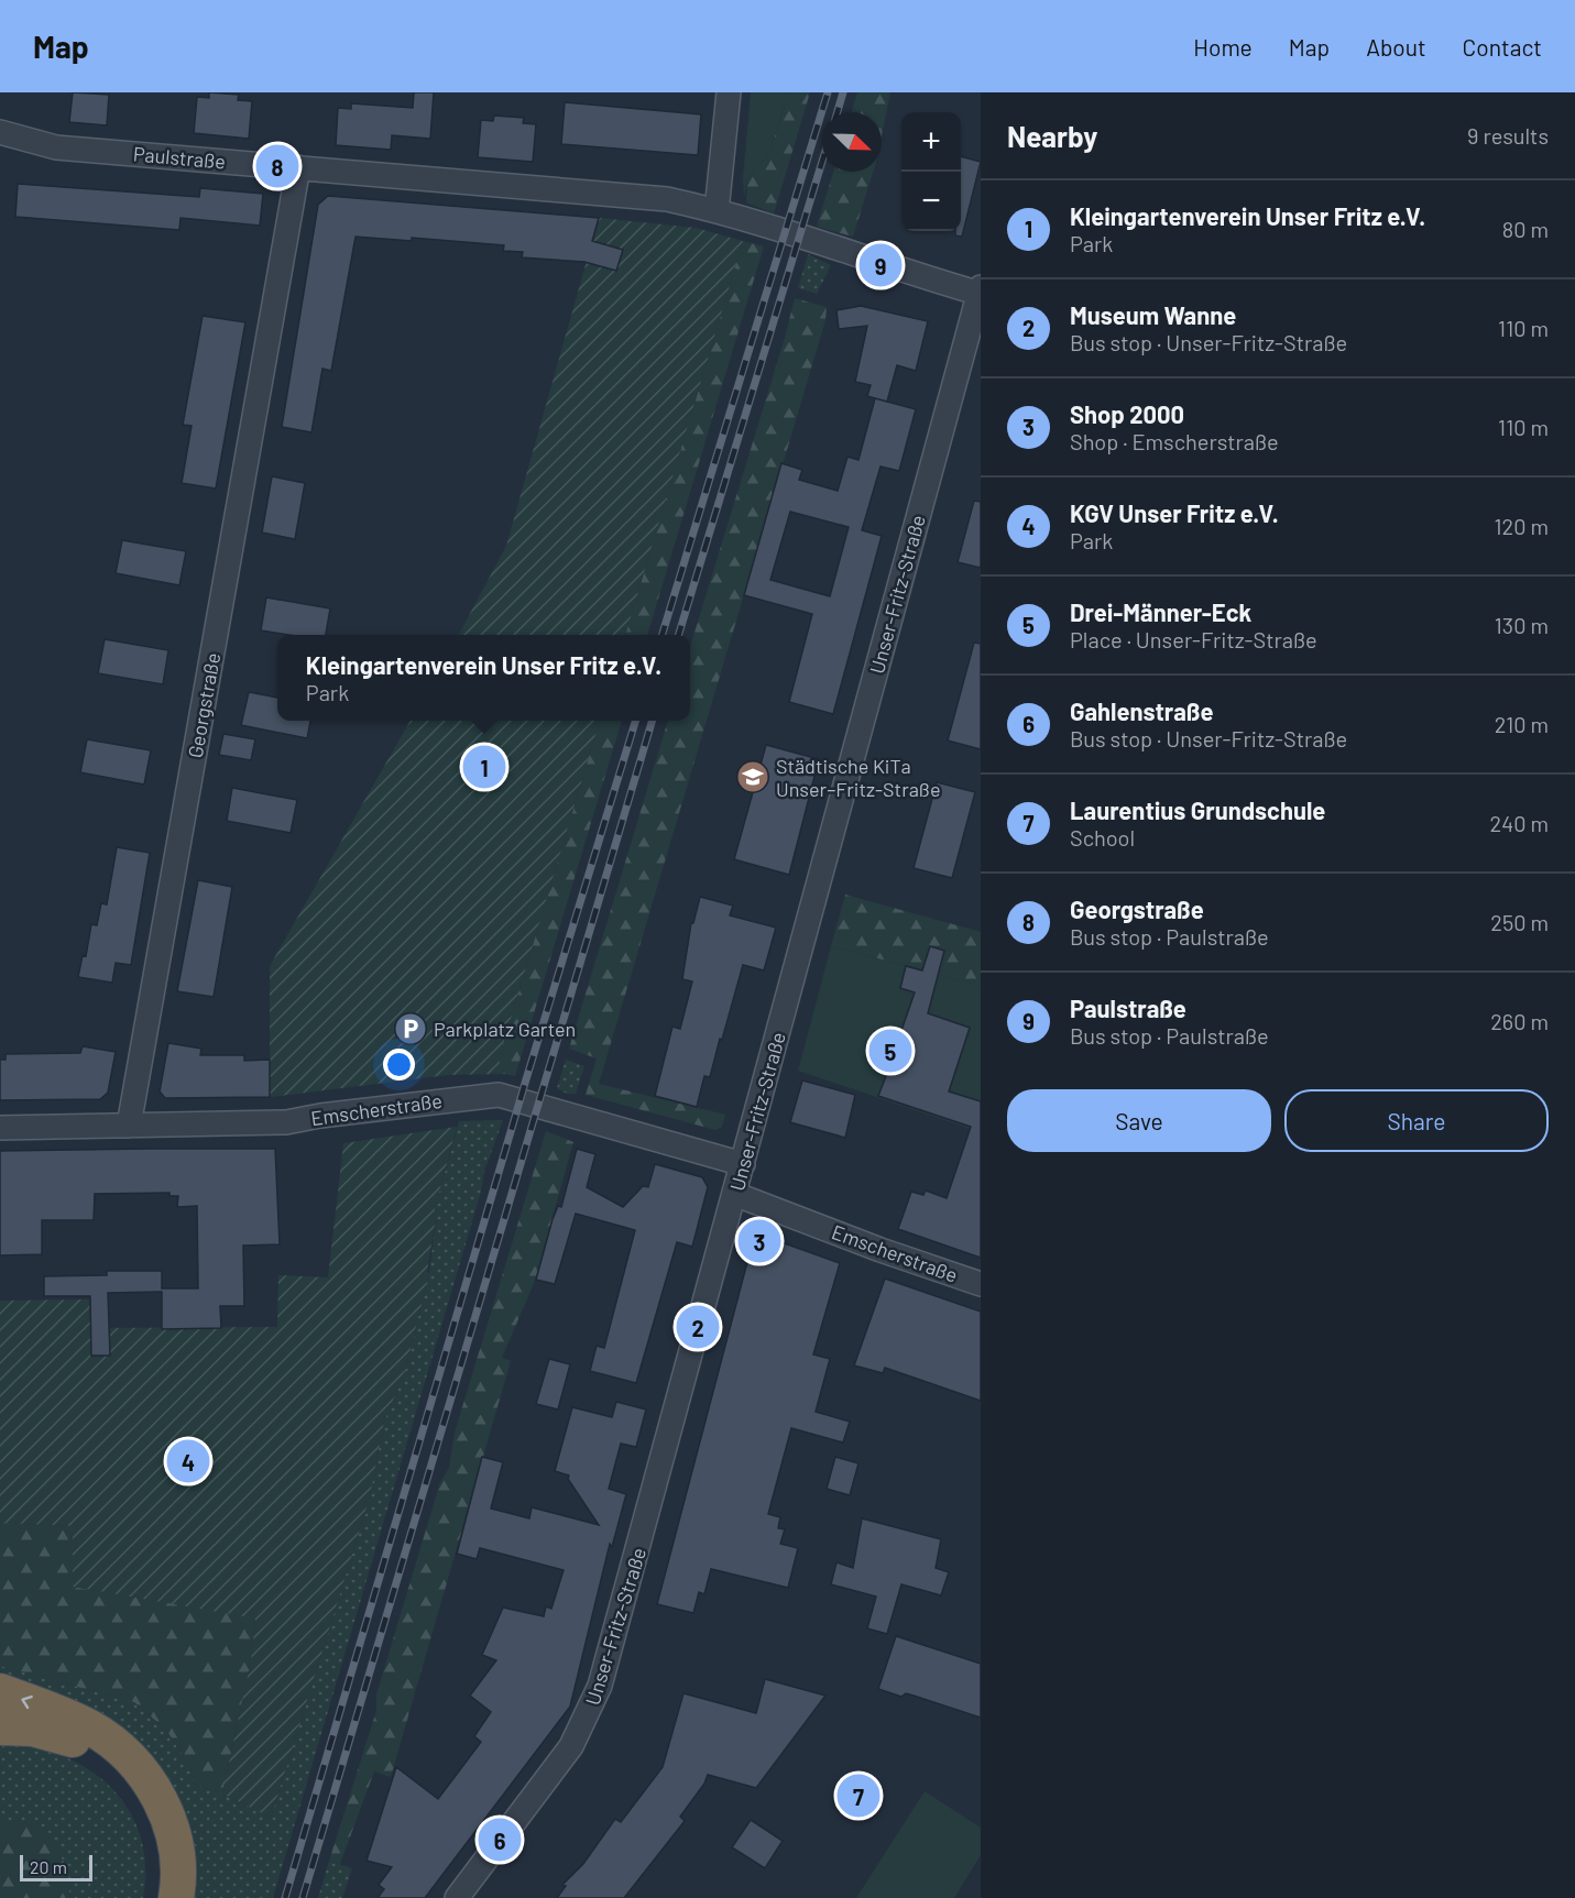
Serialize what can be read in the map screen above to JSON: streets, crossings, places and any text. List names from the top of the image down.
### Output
{
  "streets": {
    "street": [
      "Paulstraße",
      "Unser-Fritz-Straße",
      "Georgstraße",
      "Emscherstraße"
    ]
  },
  "crossings": [
    ["Paulstraße", "Unser-Fritz-Straße"],
    ["Paulstraße", "Georgstraße"],
    ["Unser-Fritz-Straße", "Emscherstraße"],
    ["Georgstraße", "Emscherstraße"]
  ],
  "places": {
    "school or university": ["Städtische KiTa Unser–Fritz-Straße"],
    "parking": ["Parkplatz Garten"]
  },
  "scale_bar": "20 m",
  "north": "bottom right",
  "page": {
    "header": "Map",
    "nav": [
      "Home",
      "Map",
      "About",
      "Contact"
    ],
    "heading": ["Nearby", "9 results"],
    "map_buttons": ["+", "−"],
    "pins": [
      "8",
      "9",
      "1",
      "5",
      "3",
      "2",
      "4",
      "7",
      "6"
    ],
    "list": [
      {
        "mark": "1",
        "name": "Kleingartenverein Unser Fritz e.V.",
        "note": "Park",
        "value": "80 m"
      },
      {
        "mark": "2",
        "name": "Museum Wanne",
        "note": "Bus stop · Unser-Fritz-Straße",
        "value": "110 m"
      },
      {
        "mark": "3",
        "name": "Shop 2000",
        "note": "Shop · Emscherstraße",
        "value": "110 m"
      },
      {
        "mark": "4",
        "name": "KGV Unser Fritz e.V.",
        "note": "Park",
        "value": "120 m"
      },
      {
        "mark": "5",
        "name": "Drei-Männer-Eck",
        "note": "Place · Unser-Fritz-Straße",
        "value": "130 m"
      },
      {
        "mark": "6",
        "name": "Gahlenstraße",
        "note": "Bus stop · Unser-Fritz-Straße",
        "value": "210 m"
      },
      {
        "mark": "7",
        "name": "Laurentius Grundschule",
        "note": "School",
        "value": "240 m"
      },
      {
        "mark": "8",
        "name": "Georgstraße",
        "note": "Bus stop · Paulstraße",
        "value": "250 m"
      },
      {
        "mark": "9",
        "name": "Paulstraße",
        "note": "Bus stop · Paulstraße",
        "value": "260 m"
      }
    ],
    "popup": ["Kleingartenverein Unser Fritz e.V.", "Park"],
    "buttons": ["Save", "Share"],
    "scale": "20 m"
  }
}
